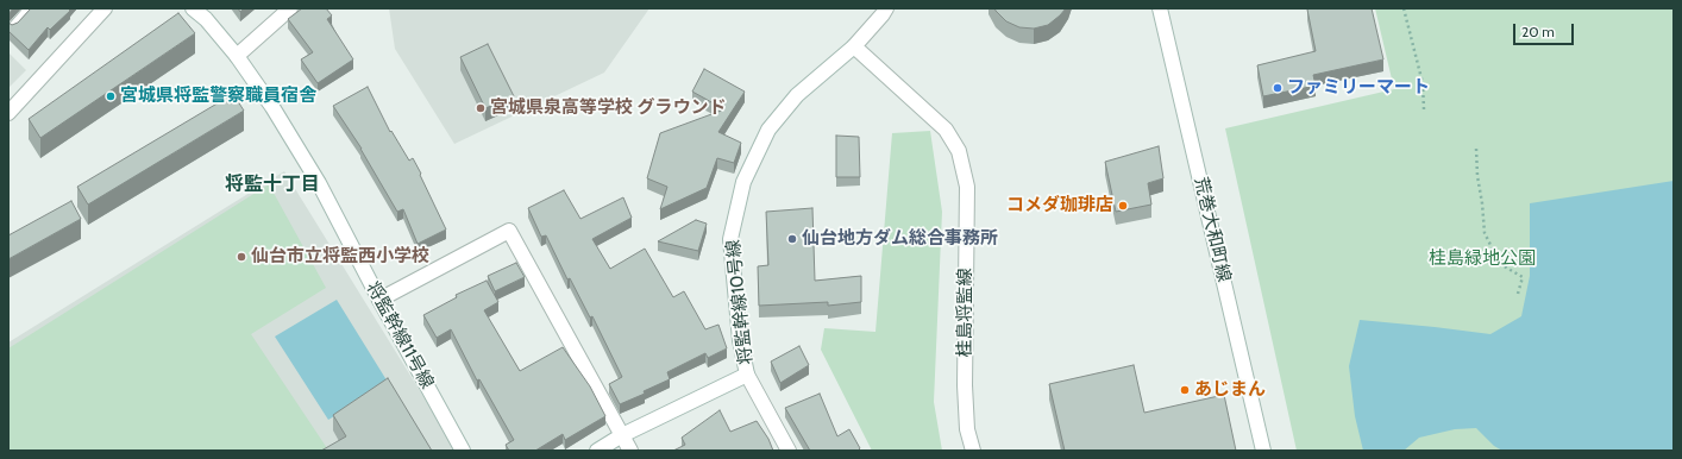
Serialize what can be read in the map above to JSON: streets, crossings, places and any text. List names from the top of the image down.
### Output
{
  "streets": {
    "street": [
      "荒巻大和町線",
      "将監幹線10号線",
      "桂島将監線",
      "将監幹線11号線"
    ]
  },
  "crossings": [
    ["将監幹線10号線", "桂島将監線"]
  ],
  "districts": ["将監十丁目"],
  "parks": ["桂島緑地公園"],
  "places": [
    "ファミリーマート",
    "宮城県将監警察職員宿舎",
    "宮城県泉高等学校 グラウンド",
    "コメダ珈琲店",
    "仙台地方ダム総合事務所",
    "仙台市立将監西小学校",
    "あじまん"
  ],
  "scale_bar": "20 m"
}
